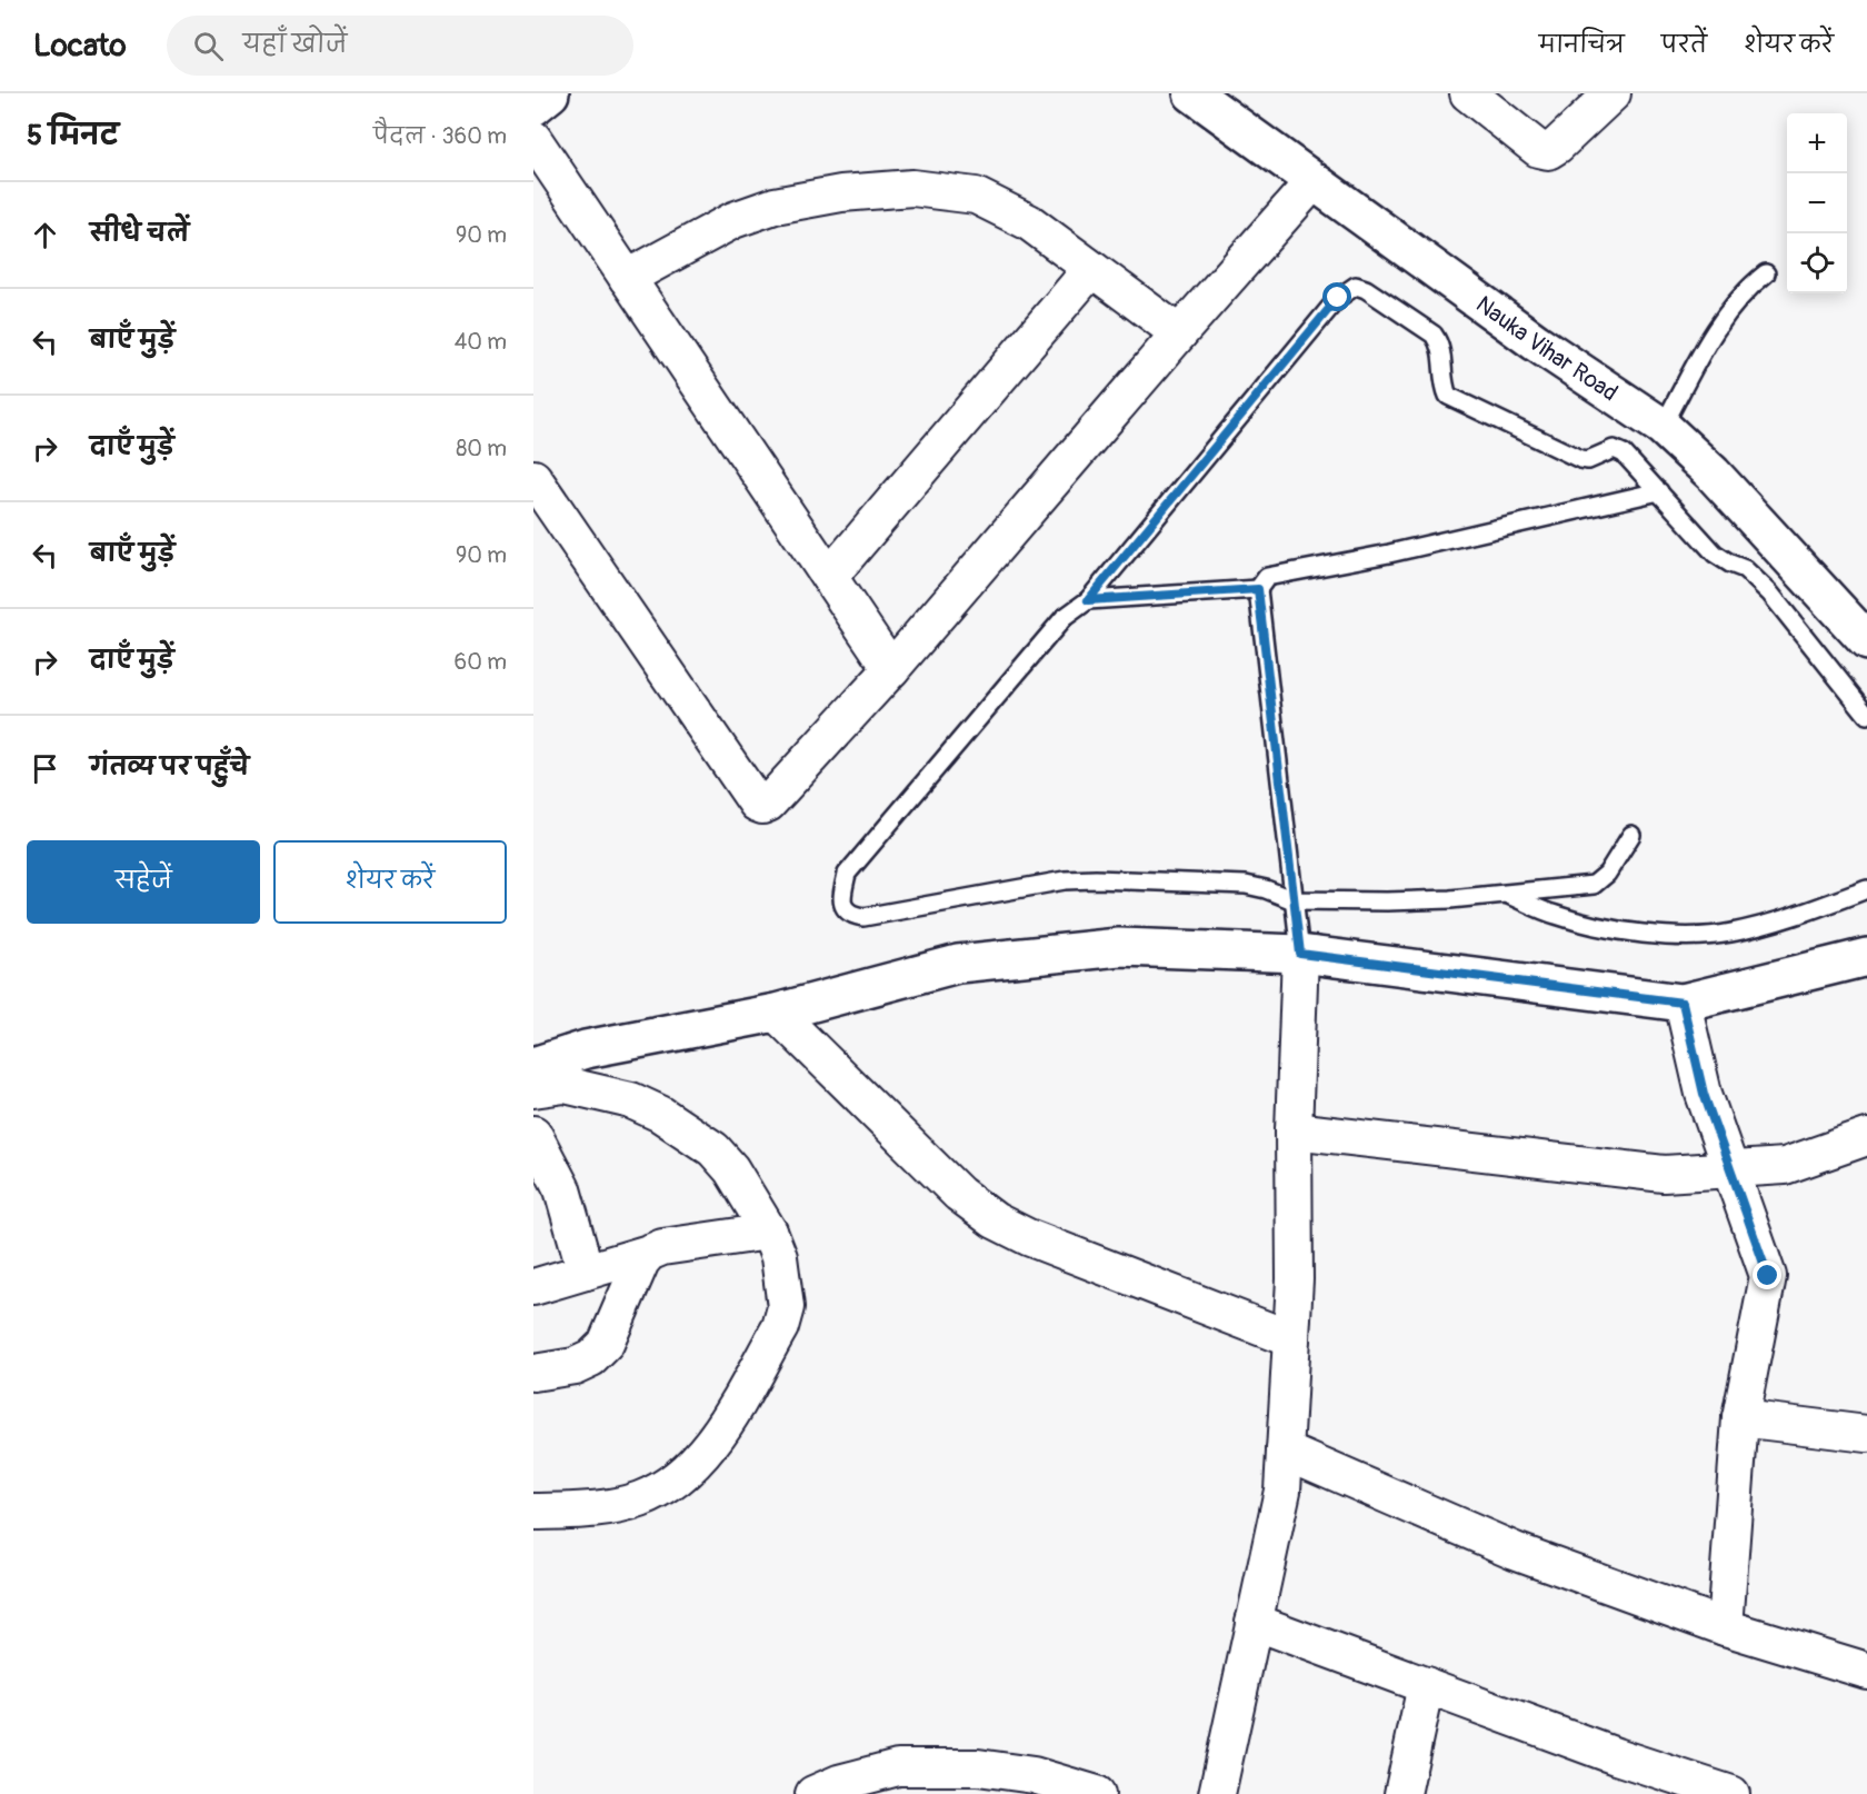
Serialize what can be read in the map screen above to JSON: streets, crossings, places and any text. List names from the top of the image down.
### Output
{
  "streets": {
    "street": ["Nauka Vihar Road"]
  },
  "page": {
    "header": "Locato",
    "search": "यहाँ खोजें",
    "nav": ["मानचित्र", "परतें", "शेयर करें"],
    "heading": ["5 मिनट", "पैदल · 360 m"],
    "map_buttons": ["+", "−"],
    "list": [
      ["सीधे चलें", "90 m"],
      ["बाएँ मुड़ें", "40 m"],
      ["दाएँ मुड़ें", "80 m"],
      ["बाएँ मुड़ें", "90 m"],
      ["दाएँ मुड़ें", "60 m"],
      "गंतव्य पर पहुँचे"
    ],
    "buttons": ["सहेजें", "शेयर करें"]
  }
}
